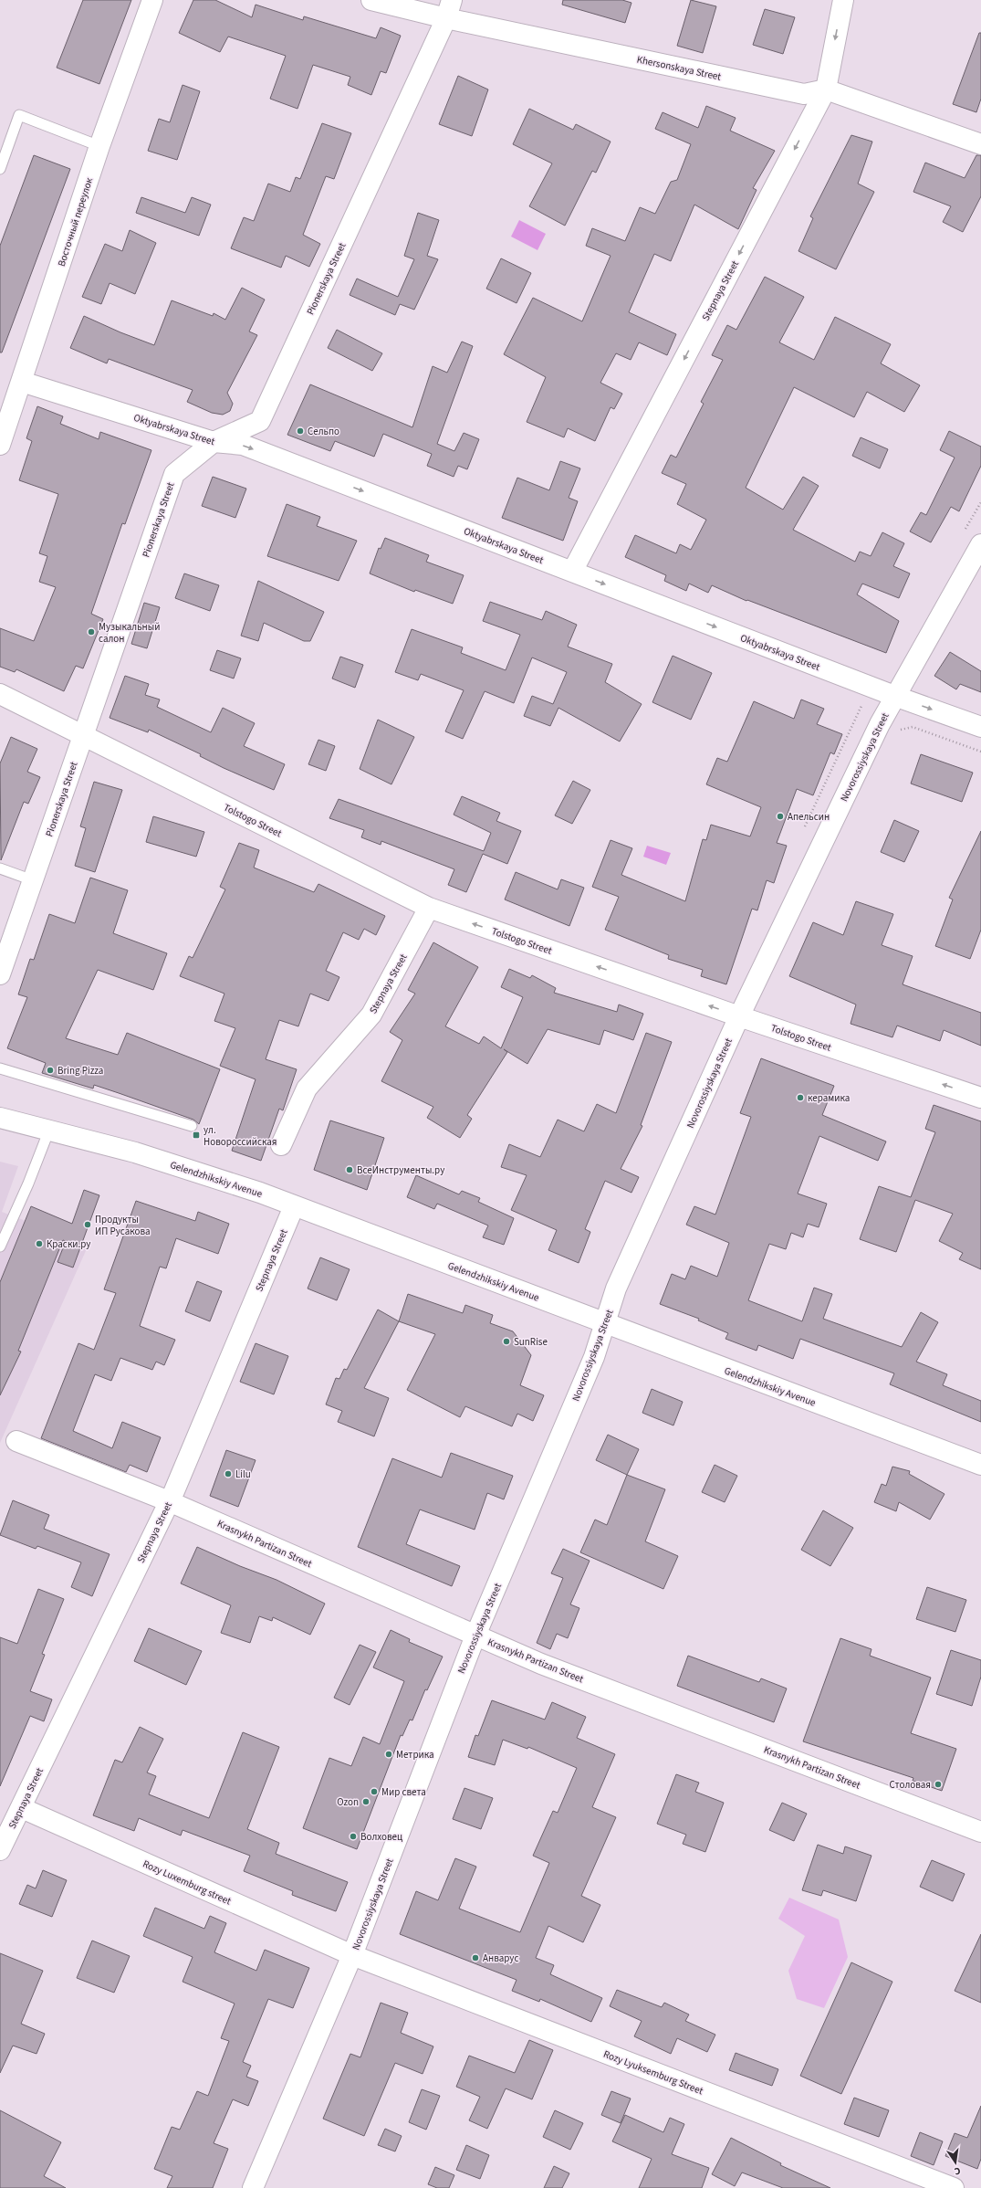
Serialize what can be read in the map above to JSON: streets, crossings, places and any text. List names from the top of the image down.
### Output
{
  "streets": {
    "street": [
      "Khersonskaya Street",
      "Восточный переулок",
      "Pionerskaya Street",
      "Stepnaya Street",
      "Oktyabrskaya Street",
      "Novorossiyskaya Street",
      "Tolstogo Street",
      "Gelendzhikskiy Avenue",
      "Krasnykh Partizan Street",
      "Rozy Luxemburg street",
      "Rozy Lyuksemburg Street"
    ]
  },
  "crossings": [
    ["Khersonskaya Street", "Pionerskaya Street"],
    ["Khersonskaya Street", "Stepnaya Street"],
    ["Восточный переулок", "Oktyabrskaya Street"],
    ["Pionerskaya Street", "Oktyabrskaya Street"],
    ["Pionerskaya Street", "Tolstogo Street"],
    ["Stepnaya Street", "Oktyabrskaya Street"],
    ["Stepnaya Street", "Tolstogo Street"],
    ["Stepnaya Street", "Gelendzhikskiy Avenue"],
    ["Stepnaya Street", "Krasnykh Partizan Street"],
    ["Stepnaya Street", "Rozy Luxemburg street"],
    ["Oktyabrskaya Street", "Novorossiyskaya Street"],
    ["Novorossiyskaya Street", "Tolstogo Street"],
    ["Novorossiyskaya Street", "Gelendzhikskiy Avenue"],
    ["Novorossiyskaya Street", "Krasnykh Partizan Street"],
    ["Novorossiyskaya Street", "Rozy Luxemburg street"],
    ["Novorossiyskaya Street", "Rozy Lyuksemburg Street"],
    ["Rozy Luxemburg street", "Rozy Lyuksemburg Street"]
  ],
  "one_way": ["Stepnaya Street", "Oktyabrskaya Street", "Tolstogo Street"],
  "places": {
    "other": [
      "Сельпо",
      "Музыкальный салон",
      "Апельсин",
      "Bring Pizza",
      "керамика",
      "ВсеИнструменты.ру",
      "Продукты ИП Русакова",
      "Краски.ру",
      "SunRise",
      "Lilu",
      "Метрика",
      "Столовая",
      "Мир света",
      "Ozon",
      "Волховец",
      "Анварус"
    ],
    "transit": ["ул. Новороссийская"]
  },
  "north": "bottom"
}
